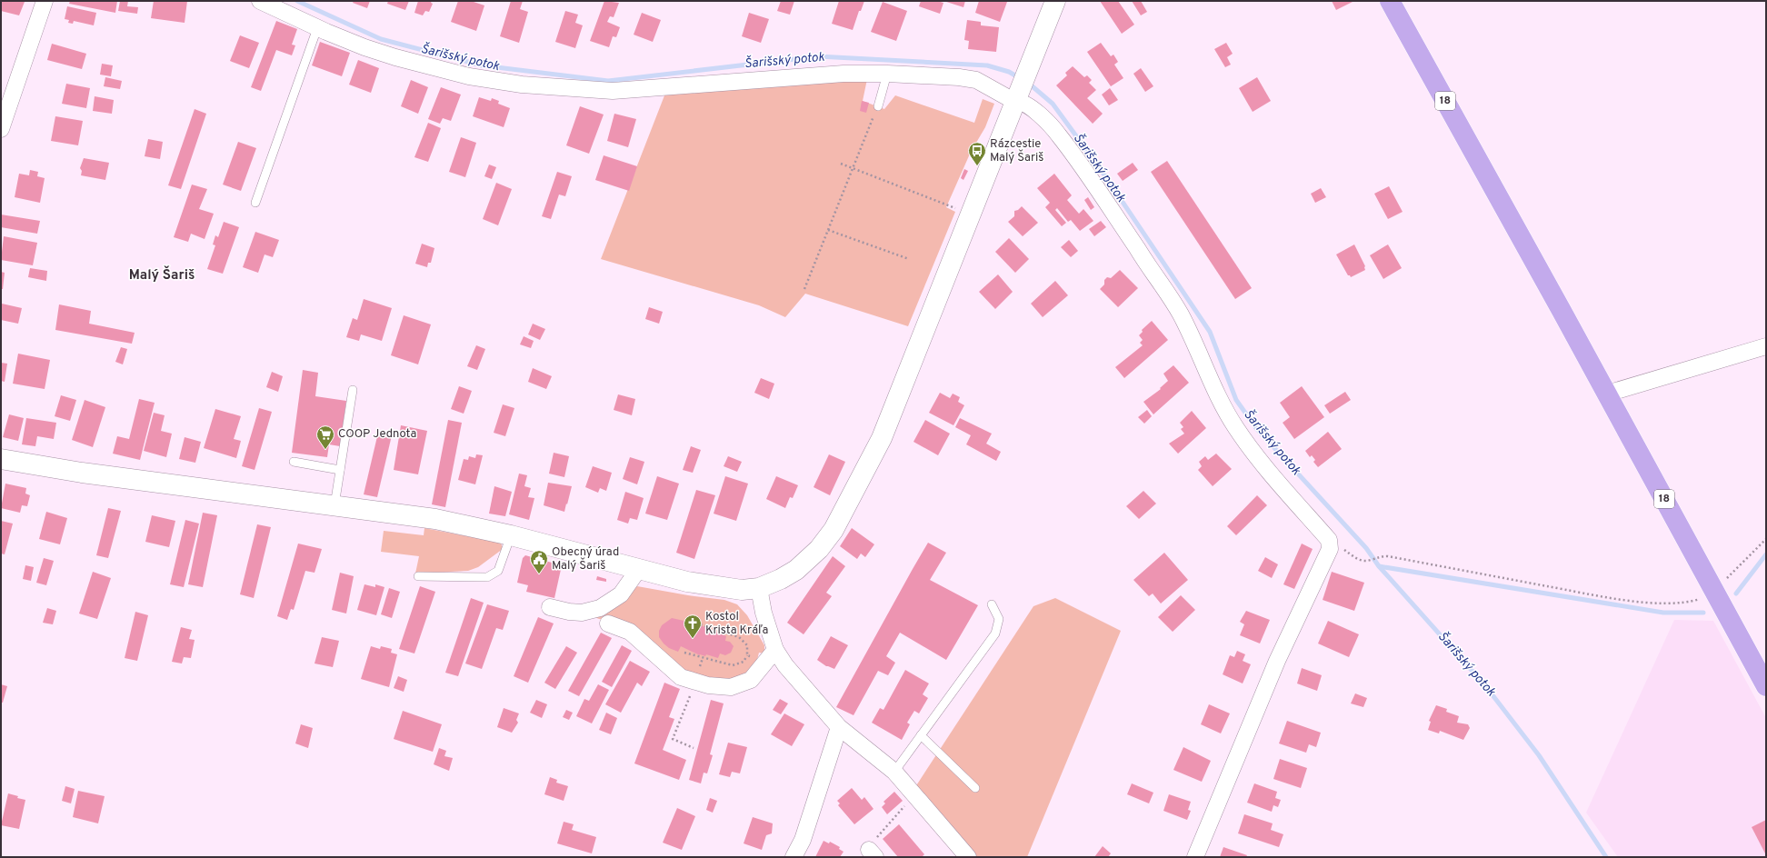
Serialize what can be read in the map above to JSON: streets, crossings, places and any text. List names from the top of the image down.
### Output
{
  "streets": {
    "main road": ["18"]
  },
  "districts": ["Malý Šariš"],
  "water": ["Šarišský potok"],
  "places": {
    "bus stop": ["Rázcestie Malý Šariš"],
    "supermarket": ["COOP Jednota"],
    "public building": ["Obecný úrad Malý Šariš"],
    "church": ["Kostol Krista Kráľa"]
  }
}
